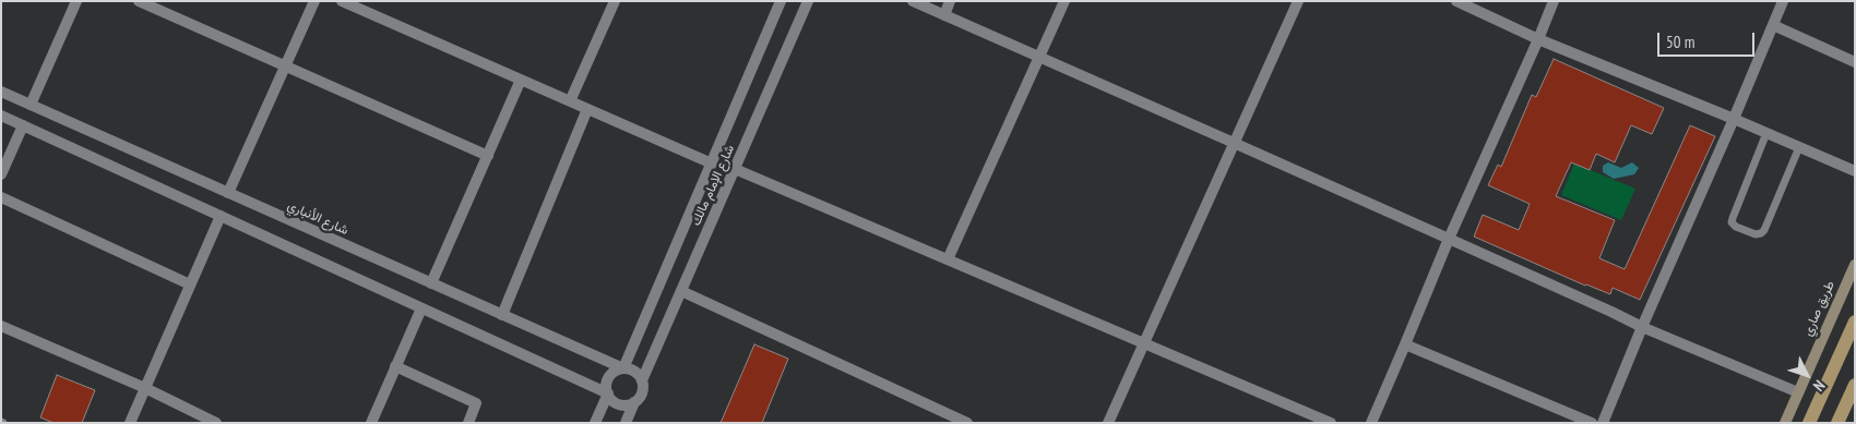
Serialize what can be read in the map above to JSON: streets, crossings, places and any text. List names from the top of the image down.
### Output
{
  "streets": {
    "main road": ["طريق صاري"],
    "street": ["شارع الإمام مالك", "شارع الأنباري"]
  },
  "crossings": [
    ["شارع الإمام مالك", "شارع الأنباري"]
  ],
  "scale_bar": "50 m",
  "north": "bottom right"
}
